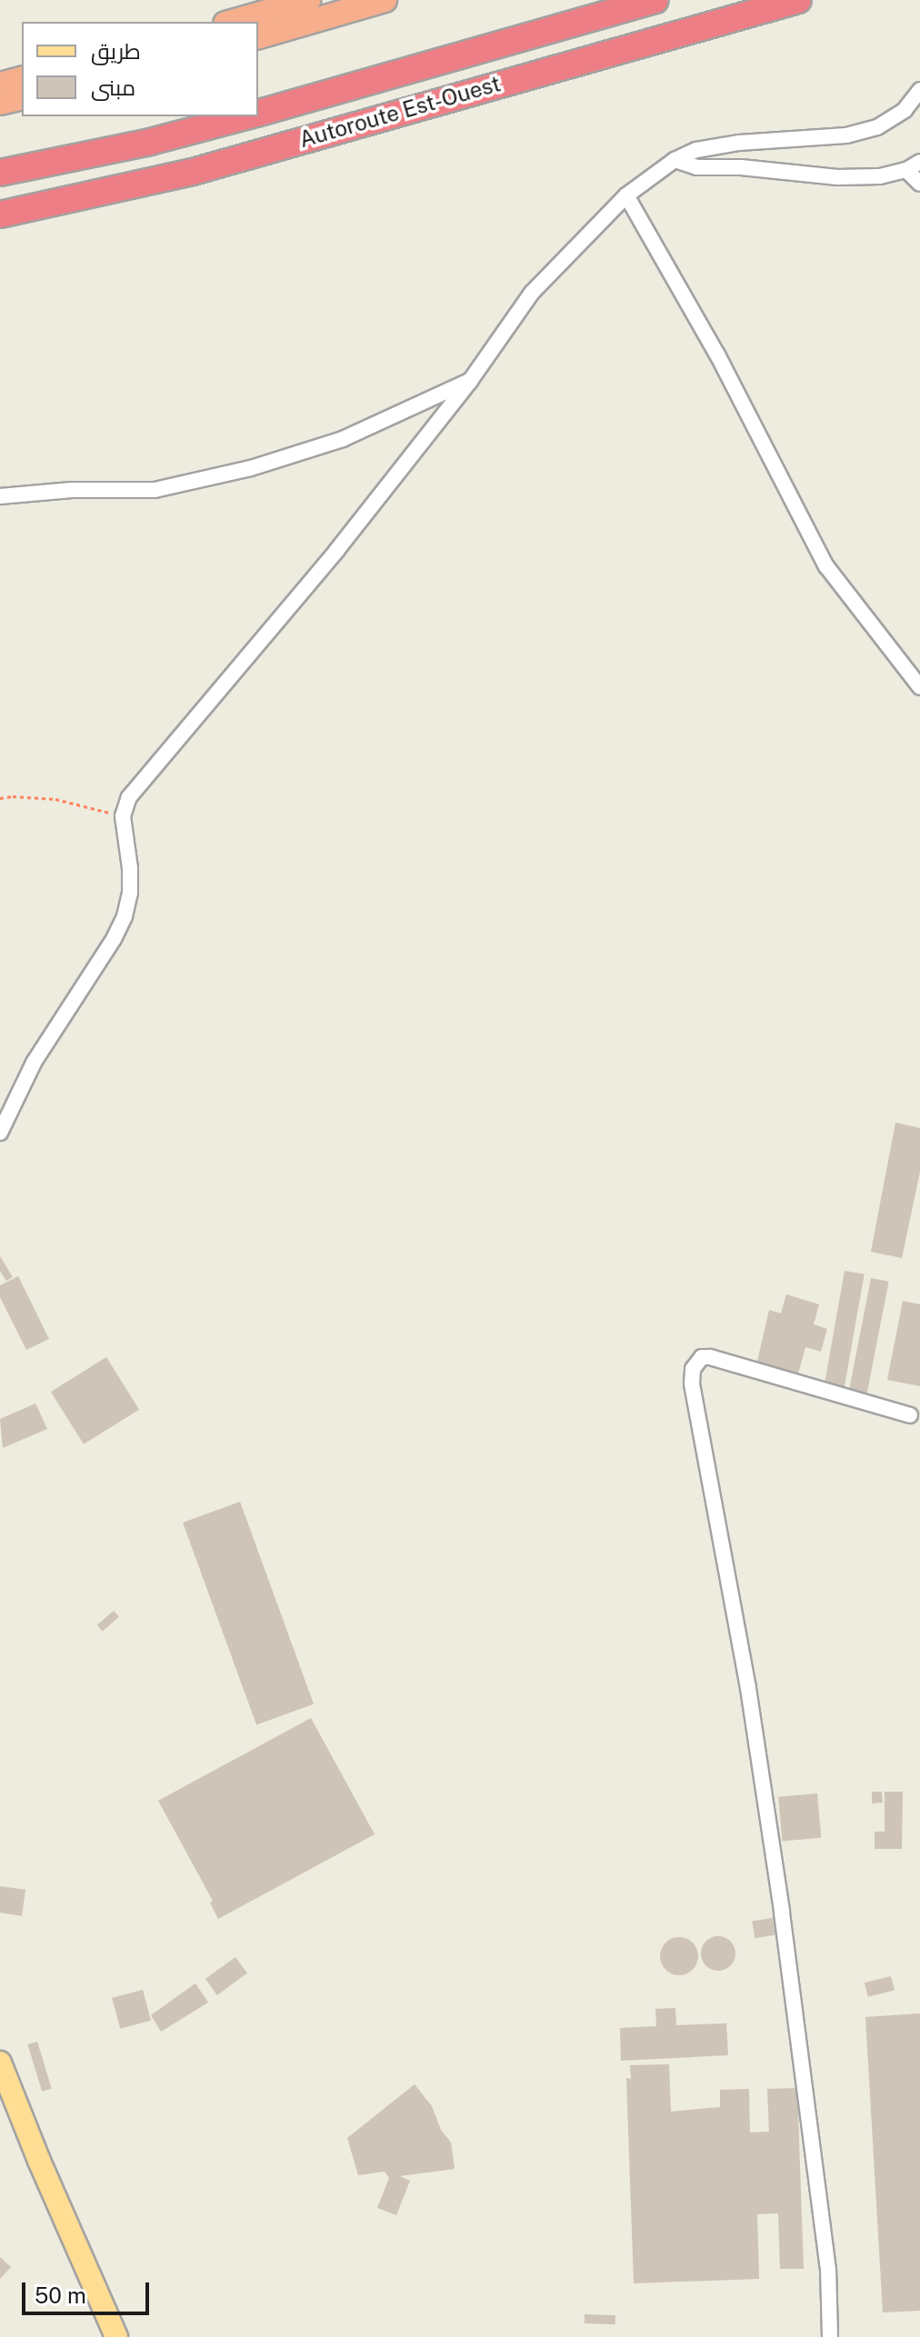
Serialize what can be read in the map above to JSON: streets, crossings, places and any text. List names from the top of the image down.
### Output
{
  "streets": {
    "highway": ["Autoroute Est-Ouest"]
  },
  "legend": ["طريق", "مبنى"],
  "scale_bar": "50 m"
}
